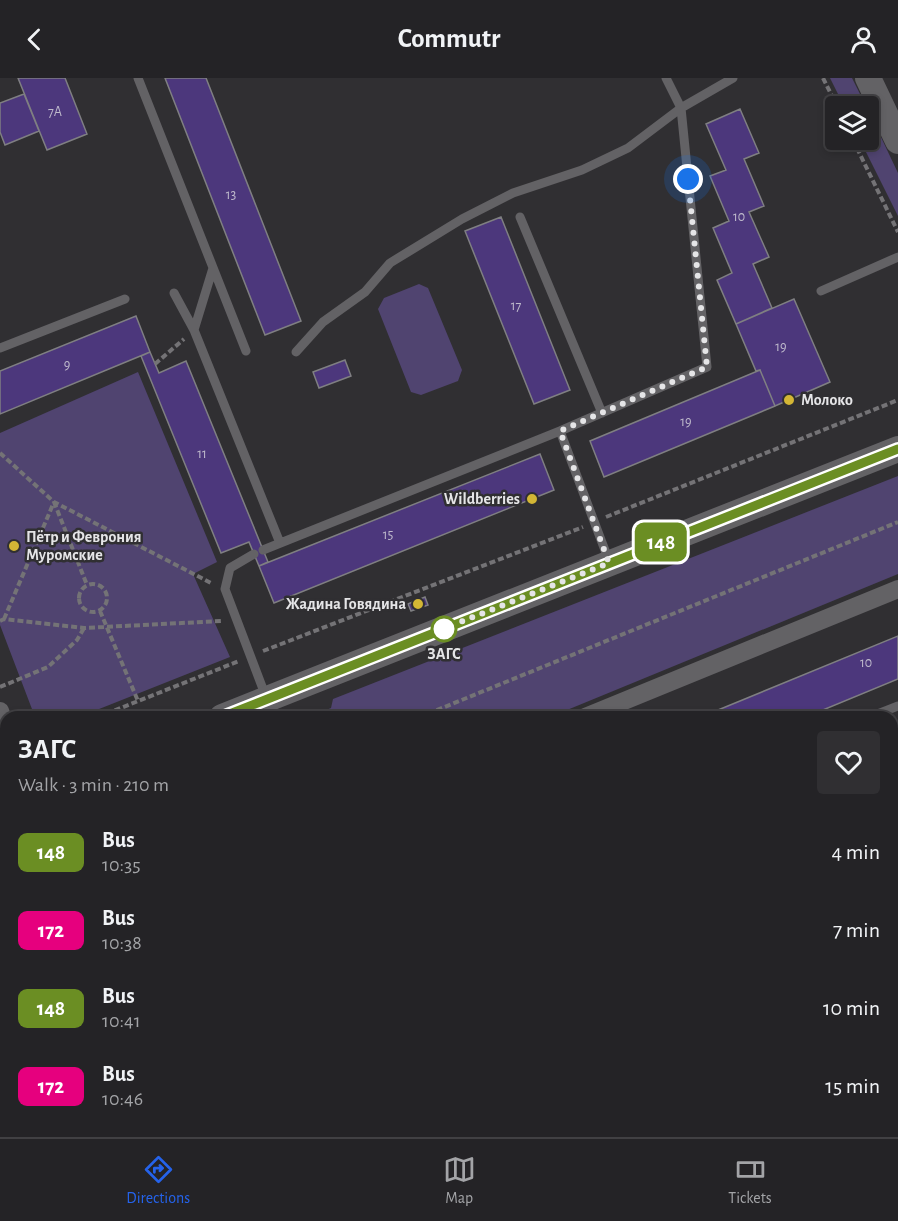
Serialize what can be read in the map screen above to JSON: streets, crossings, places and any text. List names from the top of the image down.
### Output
{
  "places": [
    "Молоко",
    "Wildberries",
    "Пётр и Феврония Муромские",
    "Жадина Говядина",
    "ЗАГС"
  ],
  "lines": ["bus line 148"],
  "house_numbers": [
    "7А",
    "13",
    "10",
    "17",
    "19",
    "9",
    "19",
    "11",
    "15",
    "10"
  ],
  "page": {
    "header": "Commutr",
    "on_map": "148",
    "heading": ["ЗАГС", "Walk · 3 min · 210 m"],
    "list": [
      {
        "mark": "148",
        "name": "Bus",
        "note": "10:35",
        "value": "4 min"
      },
      {
        "mark": "172",
        "name": "Bus",
        "note": "10:38",
        "value": "7 min"
      },
      {
        "mark": "148",
        "name": "Bus",
        "note": "10:41",
        "value": "10 min"
      },
      {
        "mark": "172",
        "name": "Bus",
        "note": "10:46",
        "value": "15 min"
      }
    ],
    "tabs": ["Directions", "Map", "Tickets"]
  }
}
